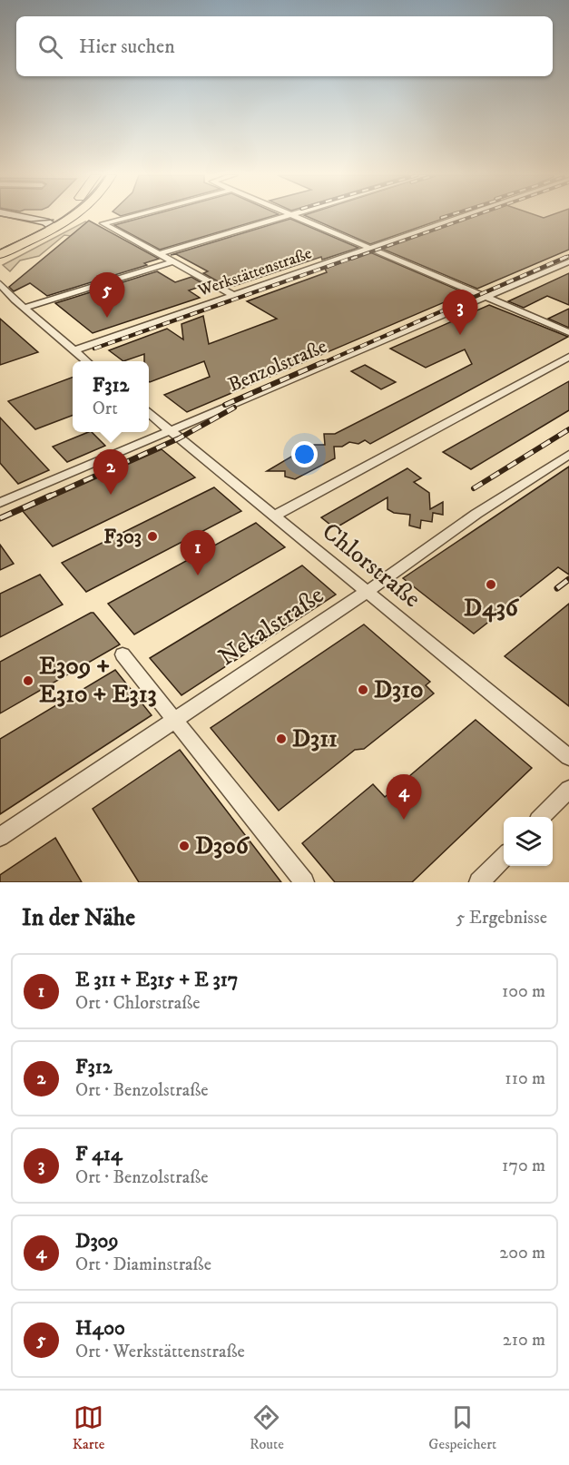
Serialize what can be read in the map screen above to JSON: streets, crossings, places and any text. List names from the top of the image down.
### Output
{
  "streets": {
    "street": [
      "Werkstättenstraße",
      "Benzolstraße",
      "Chlorstraße",
      "Nekalstraße"
    ]
  },
  "crossings": [
    ["Benzolstraße", "Chlorstraße"],
    ["Chlorstraße", "Nekalstraße"]
  ],
  "places": [
    "F303",
    "D436",
    "E309 + E310 + E313",
    "D310",
    "D311",
    "D306"
  ],
  "page": {
    "search": "Hier suchen",
    "pins": [
      "5",
      "3",
      "2",
      "1",
      "4"
    ],
    "popup": ["F312", "Ort"],
    "heading": ["In der Nähe", "5 Ergebnisse"],
    "list": [
      {
        "mark": "1",
        "name": "E 311 + E315 + E 317",
        "note": "Ort · Chlorstraße",
        "value": "100 m"
      },
      {
        "mark": "2",
        "name": "F312",
        "note": "Ort · Benzolstraße",
        "value": "110 m"
      },
      {
        "mark": "3",
        "name": "F 414",
        "note": "Ort · Benzolstraße",
        "value": "170 m"
      },
      {
        "mark": "4",
        "name": "D309",
        "note": "Ort · Diaminstraße",
        "value": "200 m"
      },
      {
        "mark": "5",
        "name": "H400",
        "note": "Ort · Werkstättenstraße",
        "value": "210 m"
      }
    ],
    "nav": ["Karte", "Route", "Gespeichert"]
  }
}
